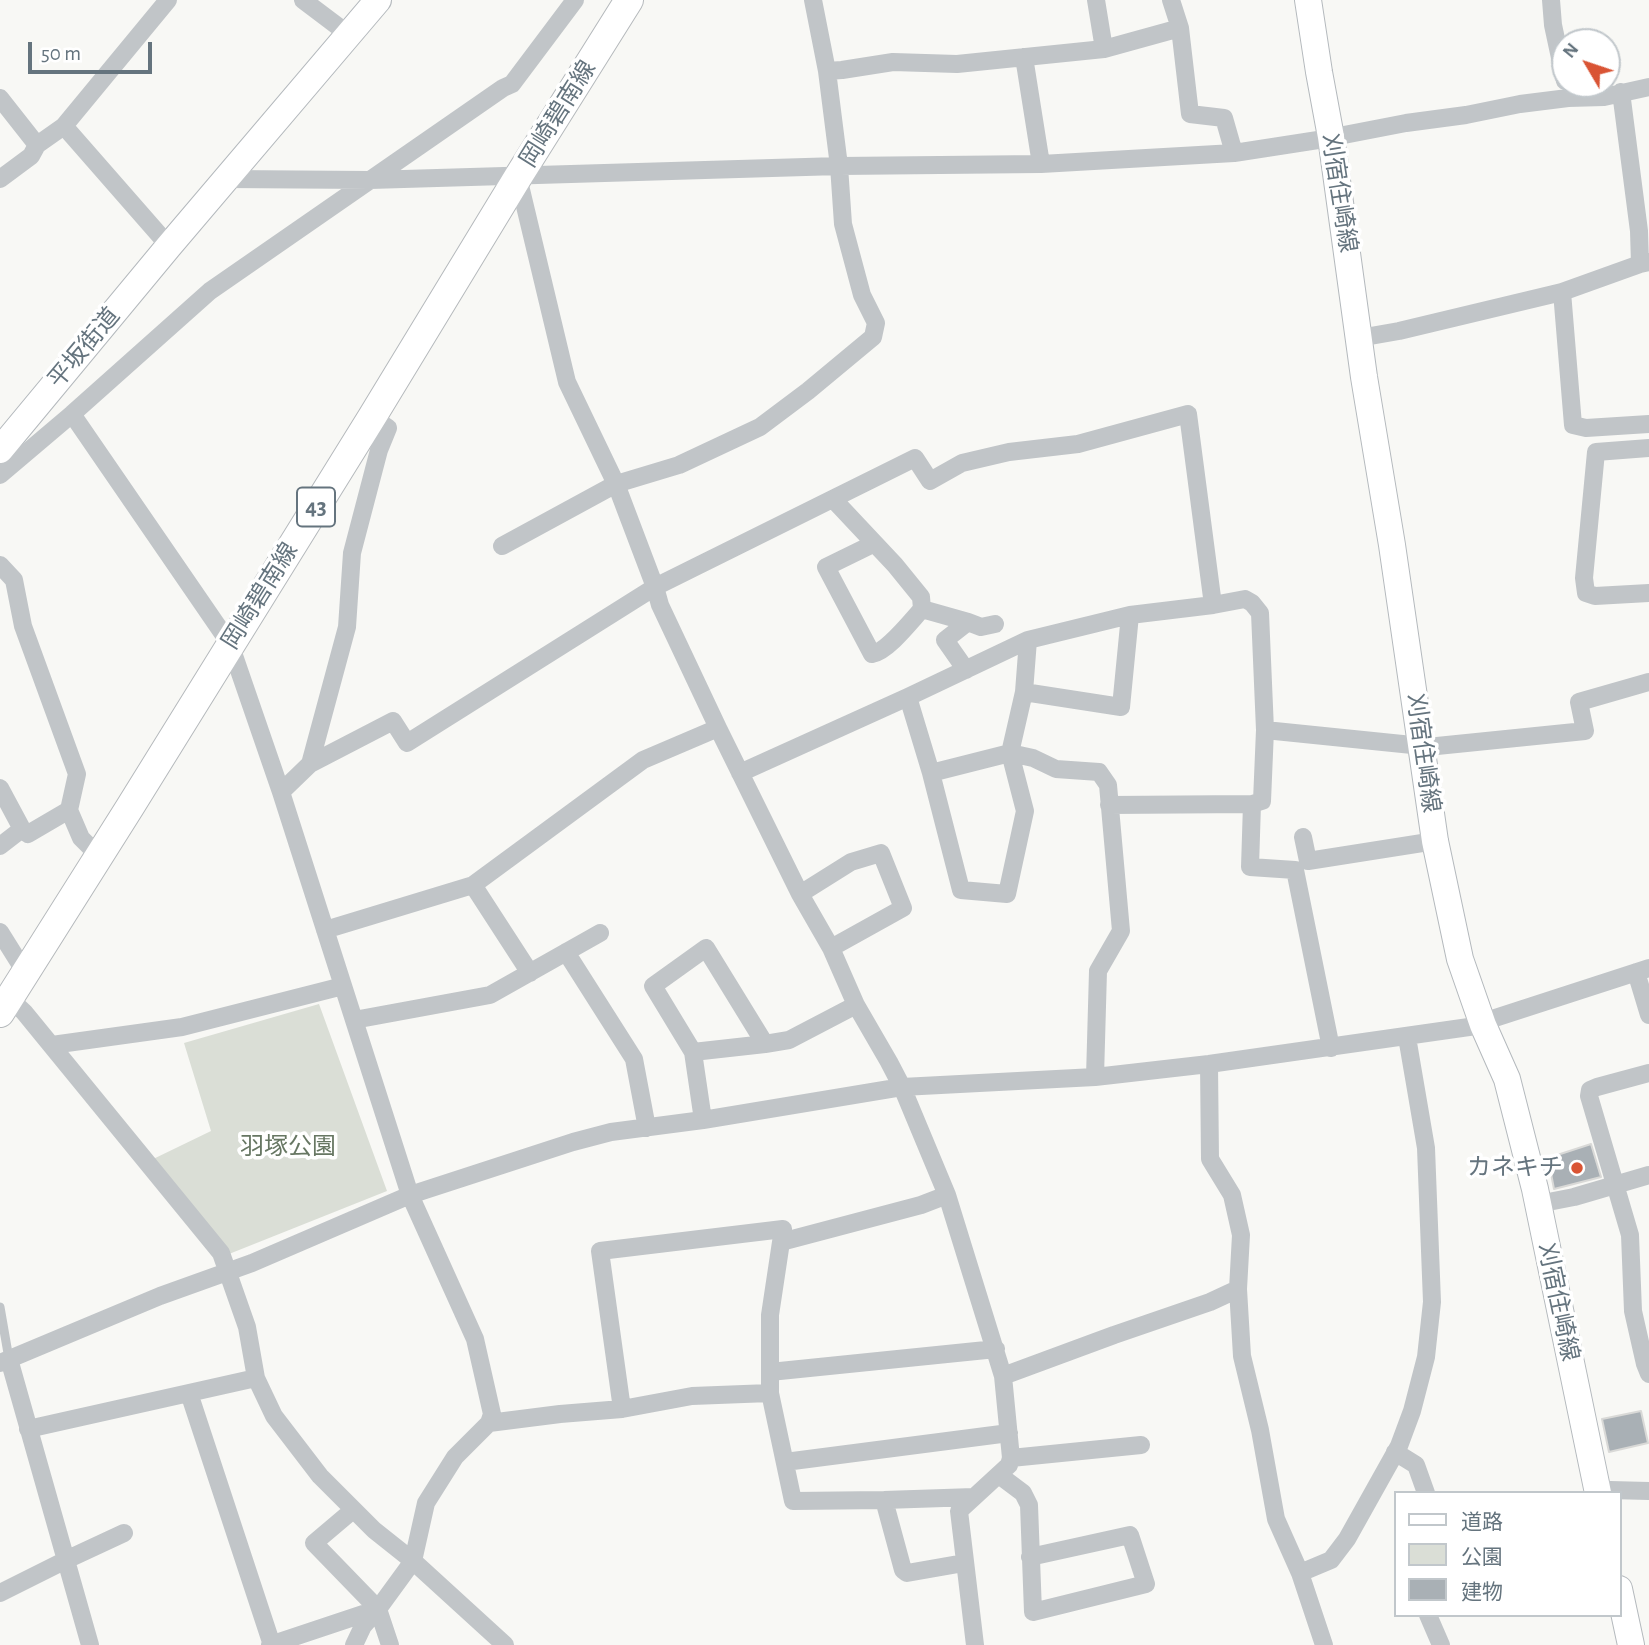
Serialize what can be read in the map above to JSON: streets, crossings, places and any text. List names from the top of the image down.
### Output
{
  "streets": {
    "main road": [
      "岡崎碧南線",
      "刈宿住崎線",
      "平坂街道",
      "43"
    ]
  },
  "parks": ["羽塚公園"],
  "places": ["カネキチ"],
  "legend": ["道路", "公園", "建物"],
  "scale_bar": "50 m",
  "north": "top left"
}
